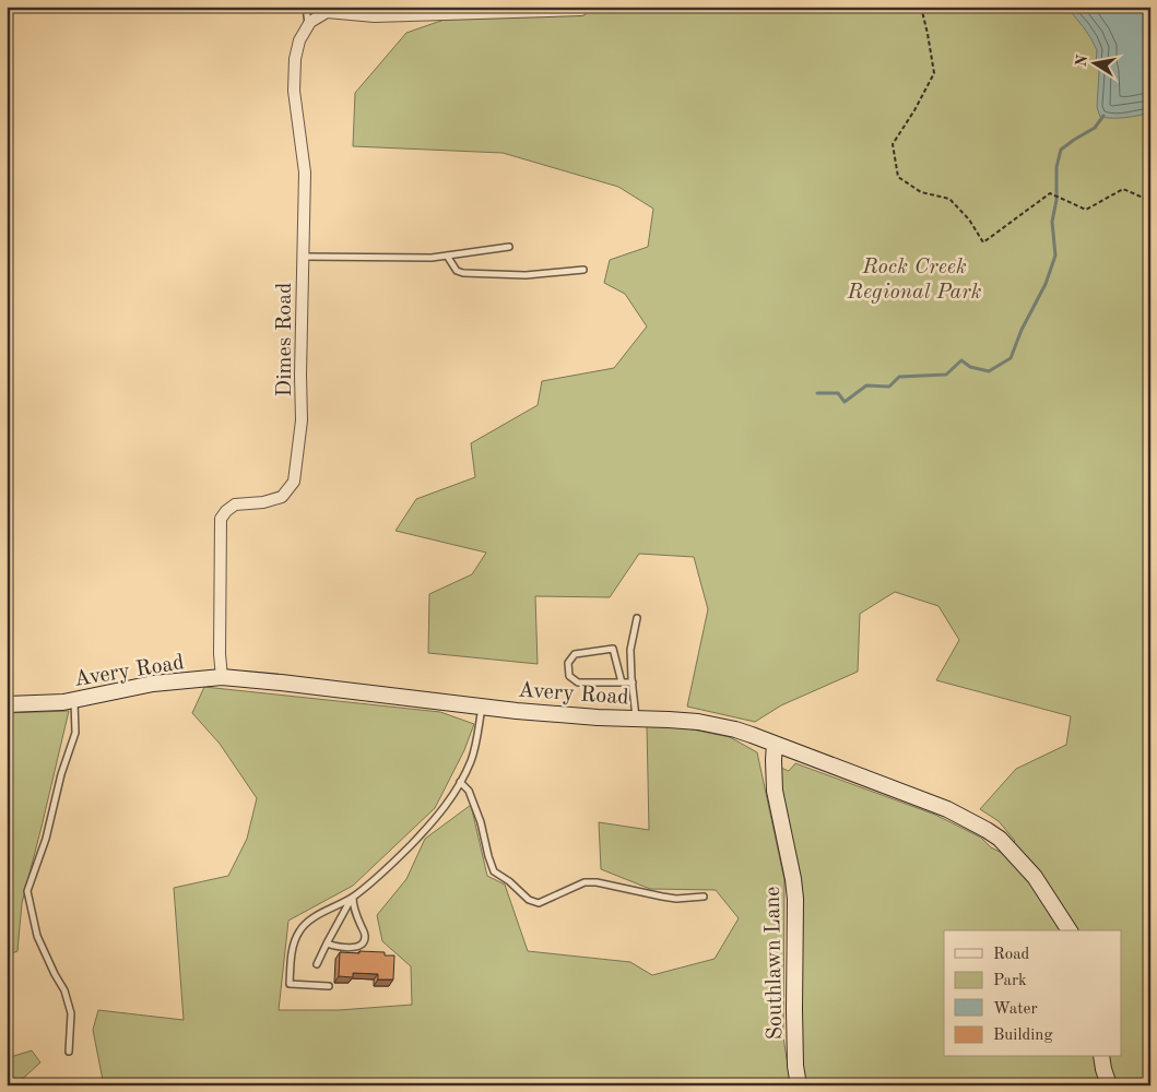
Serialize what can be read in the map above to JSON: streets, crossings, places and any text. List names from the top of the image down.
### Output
{
  "streets": {
    "street": ["Dimes Road", "Avery Road", "Southlawn Lane"]
  },
  "crossings": [
    ["Dimes Road", "Avery Road"],
    ["Avery Road", "Southlawn Lane"]
  ],
  "parks": ["Rock Creek Regional Park"],
  "legend": [
    "Road",
    "Park",
    "Water",
    "Building"
  ],
  "north": "left"
}
